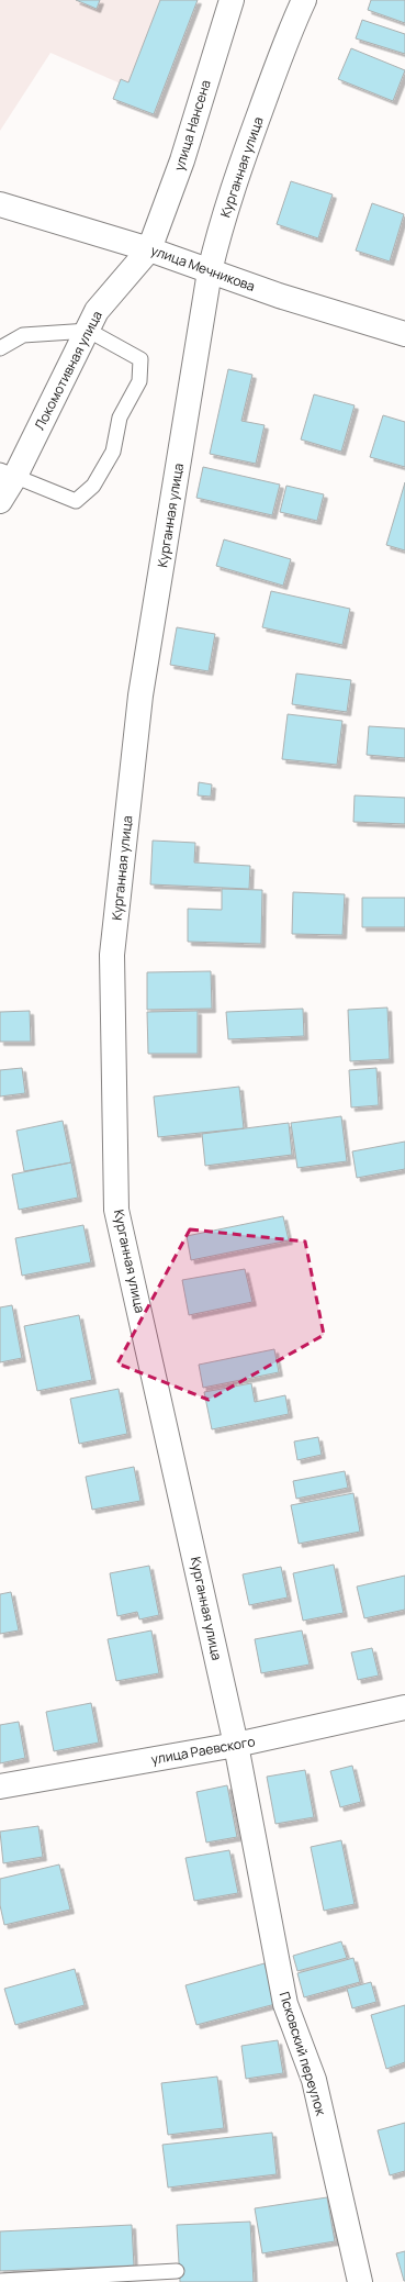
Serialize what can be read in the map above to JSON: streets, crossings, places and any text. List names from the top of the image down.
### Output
{
  "streets": {
    "street": [
      "улица Нансена",
      "Курганная улица",
      "улица Мечникова",
      "Локомотивная улица",
      "улица Раевского",
      "Псковский переулок"
    ]
  },
  "crossings": [
    ["улица Нансена", "улица Мечникова"],
    ["улица Нансена", "Локомотивная улица"],
    ["Курганная улица", "улица Мечникова"],
    ["Курганная улица", "улица Раевского"],
    ["Курганная улица", "Псковский переулок"],
    ["улица Мечникова", "Локомотивная улица"],
    ["улица Раевского", "Псковский переулок"]
  ]
}
